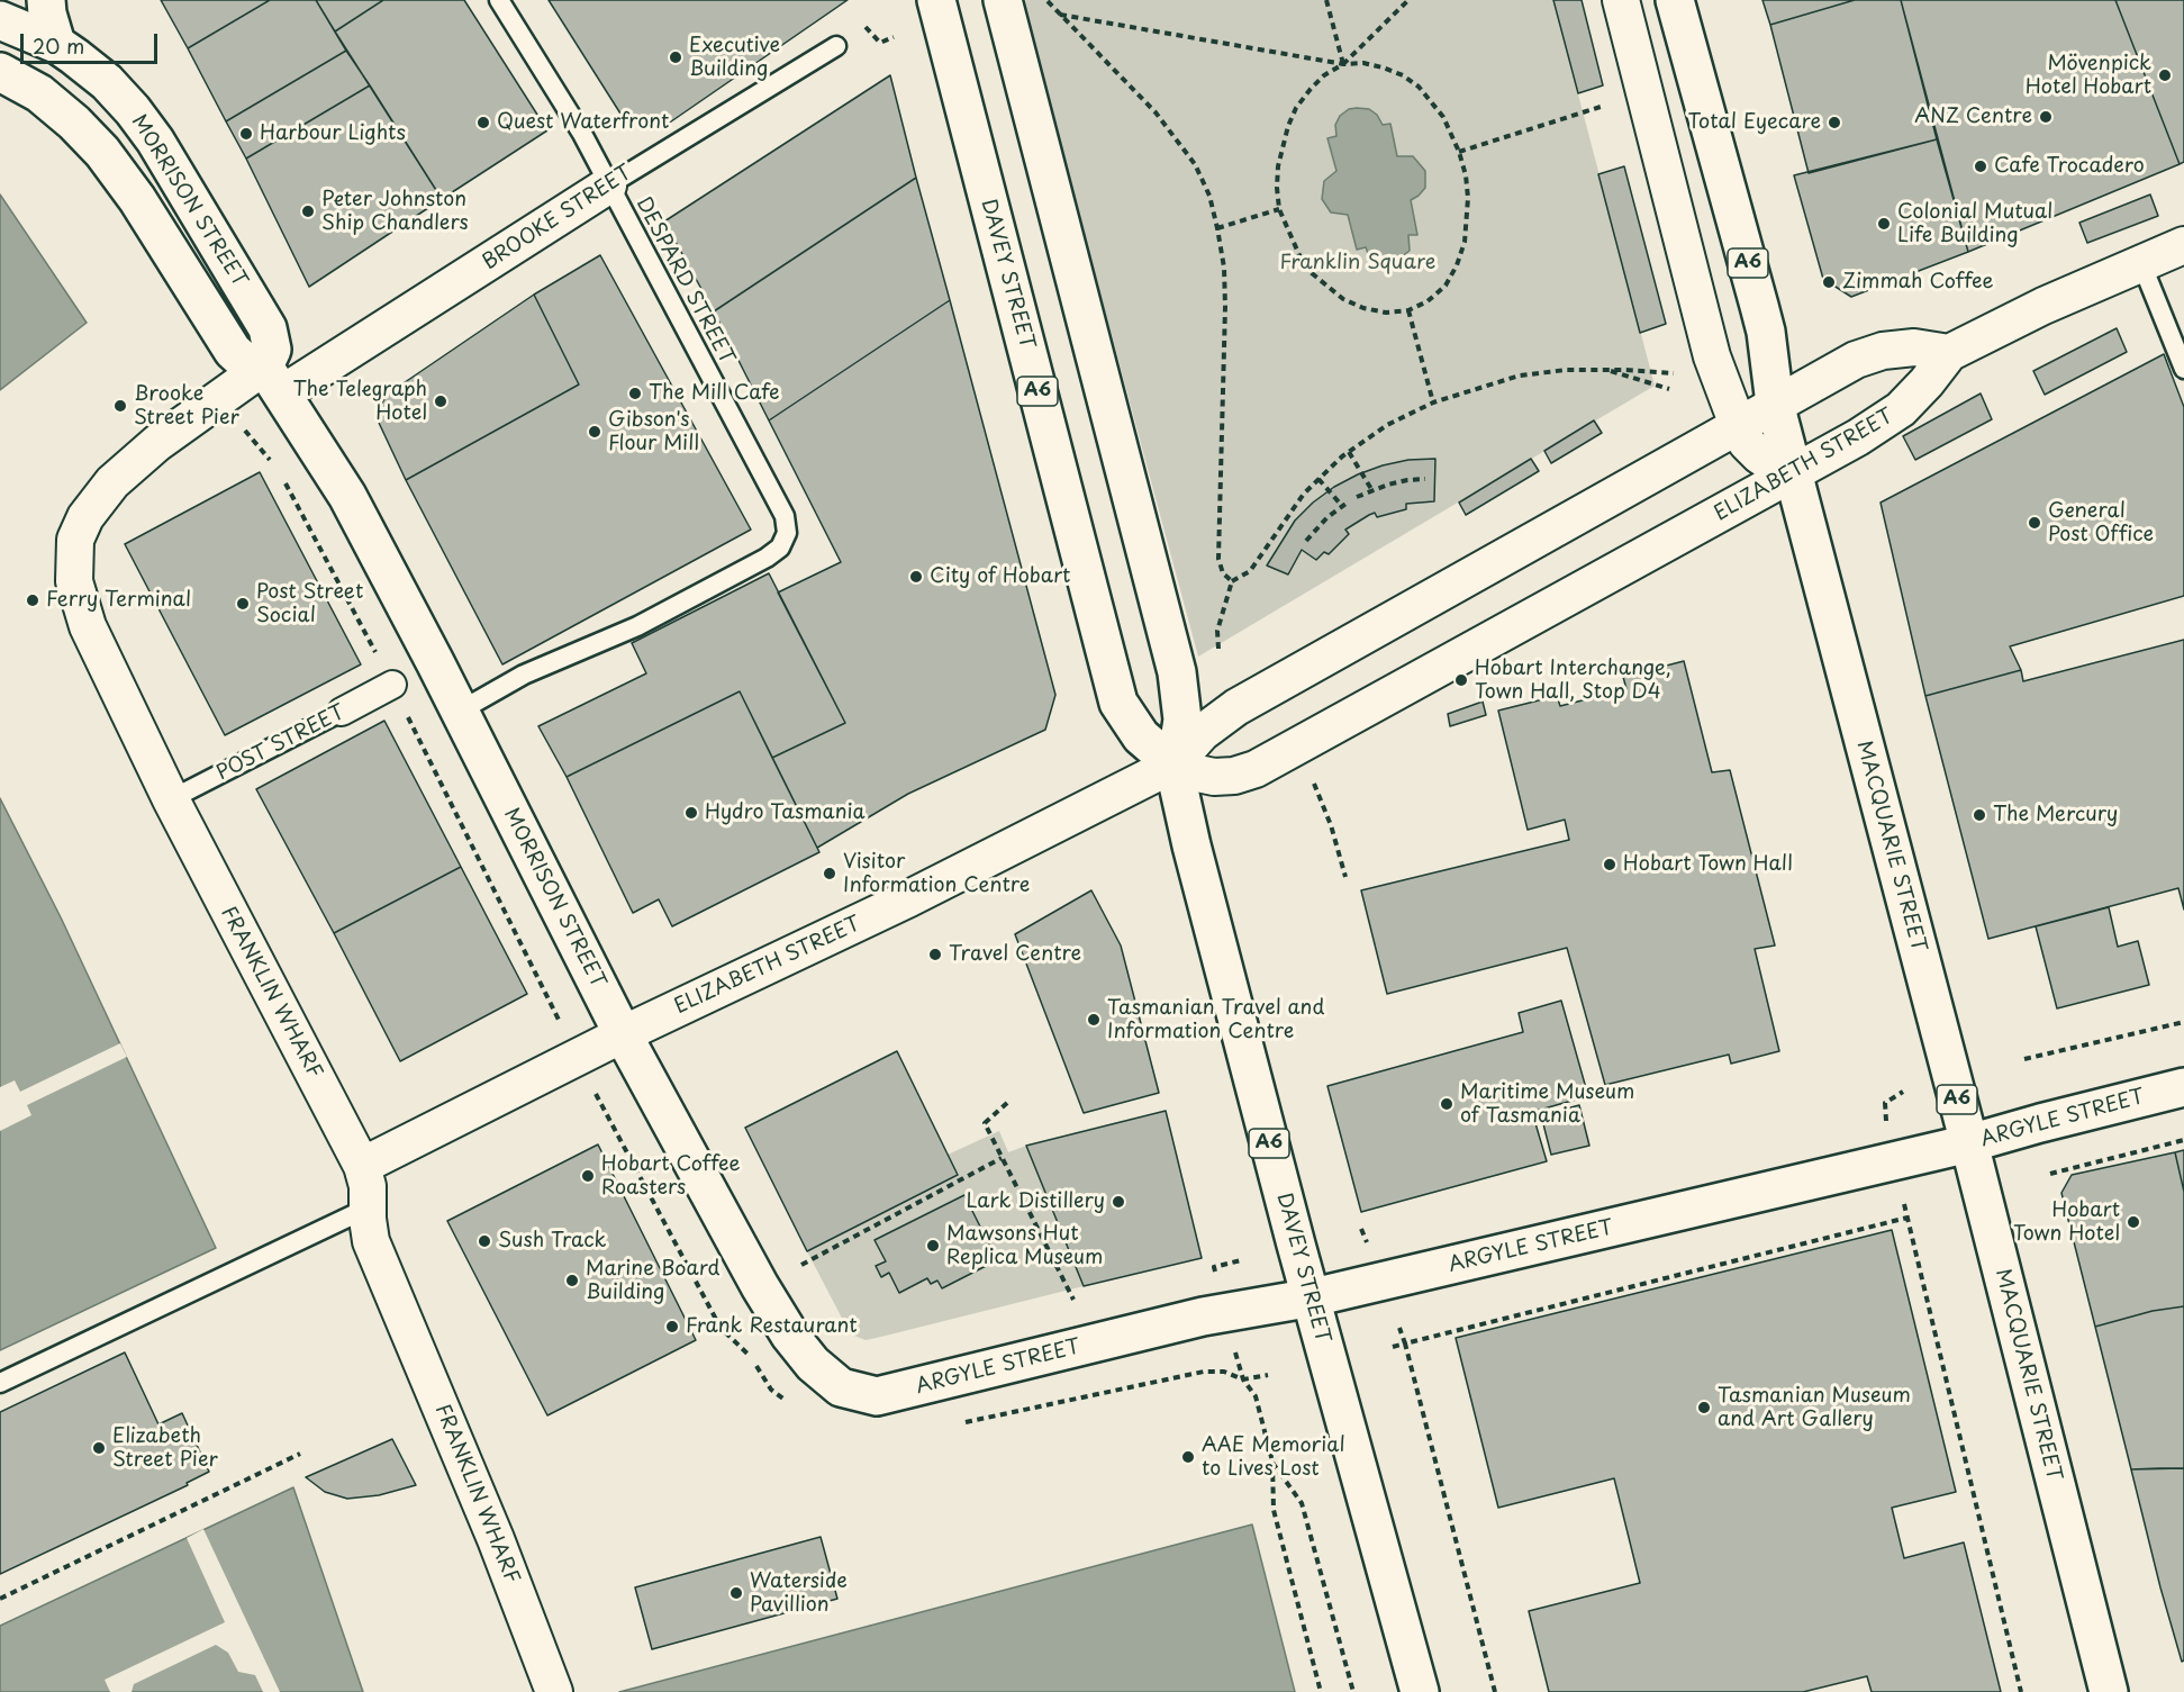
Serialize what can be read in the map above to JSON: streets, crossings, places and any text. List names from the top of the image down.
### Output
{
  "streets": {
    "main road": [
      "MORRISON STREET",
      "A6",
      "DAVEY STREET",
      "MACQUARIE STREET",
      "ARGYLE STREET"
    ],
    "street": [
      "BROOKE STREET",
      "ELIZABETH STREET",
      "POST STREET",
      "FRANKLIN WHARF"
    ],
    "lane": ["DESPARD STREET"]
  },
  "crossings": [
    ["MORRISON STREET", "BROOKE STREET"],
    ["MORRISON STREET", "DESPARD STREET"],
    ["MORRISON STREET", "ELIZABETH STREET"],
    ["MORRISON STREET", "FRANKLIN WHARF"],
    ["MORRISON STREET", "ARGYLE STREET"],
    ["BROOKE STREET", "DESPARD STREET"],
    ["BROOKE STREET", "FRANKLIN WHARF"],
    ["DAVEY STREET", "ELIZABETH STREET"],
    ["DAVEY STREET", "ARGYLE STREET"],
    ["ELIZABETH STREET", "MACQUARIE STREET"],
    ["ELIZABETH STREET", "FRANKLIN WHARF"],
    ["POST STREET", "FRANKLIN WHARF"],
    ["MACQUARIE STREET", "ARGYLE STREET"]
  ],
  "parks": ["Franklin Square"],
  "places": [
    "Executive Building",
    "Mövenpick Hotel Hobart",
    "ANZ Centre",
    "Quest Waterfront",
    "Total Eyecare",
    "Harbour Lights",
    "Cafe Trocadero",
    "Peter Johnston Ship Chandlers",
    "Colonial Mutual Life Building",
    "Zimmah Coffee",
    "The Mill Cafe",
    "The Telegraph Hotel",
    "Brooke Street Pier",
    "Gibson's Flour Mill",
    "General Post Office",
    "City of Hobart",
    "Ferry Terminal",
    "Post Street Social",
    "Hobart Interchange, Town Hall, Stop D4",
    "Hydro Tasmania",
    "The Mercury",
    "Hobart Town Hall",
    "Visitor Information Centre",
    "Travel Centre",
    "Tasmanian Travel and Information Centre",
    "Maritime Museum of Tasmania",
    "Hobart Coffee Roasters",
    "Lark Distillery",
    "Hobart Town Hotel",
    "Sush Track",
    "Mawsons Hut Replica Museum",
    "Marine Board Building",
    "Frank Restaurant",
    "Tasmanian Museum and Art Gallery",
    "Elizabeth Street Pier",
    "AAE Memorial to Lives Lost",
    "Waterside Pavillion"
  ],
  "scale_bar": "20 m"
}
